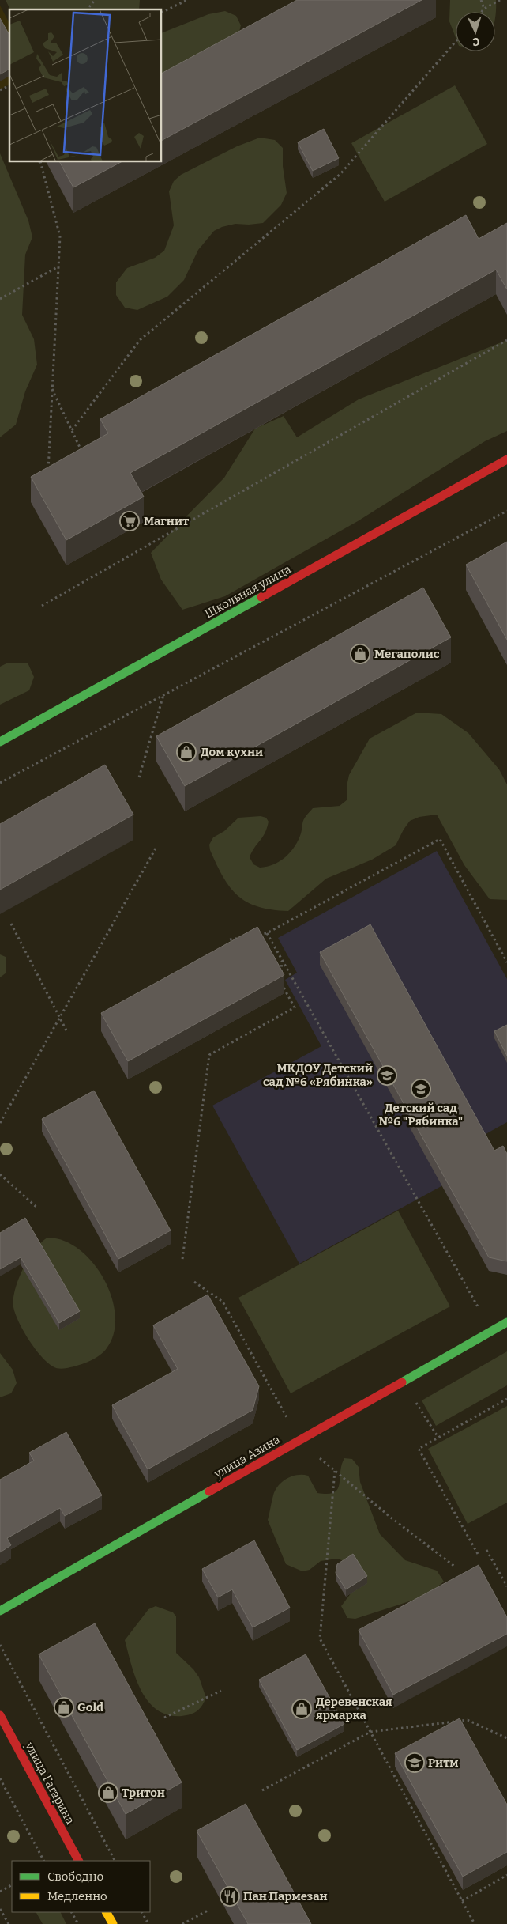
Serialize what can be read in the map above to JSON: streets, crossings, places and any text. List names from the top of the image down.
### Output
{
  "streets": {
    "street": ["Школьная улица", "улица Азина", "улица Гагарина"]
  },
  "places": {
    "supermarket": ["Магнит"],
    "shop": [
      "Мегаполис",
      "Дом кухни",
      "Gold",
      "Деревенская ярмарка",
      "Тритон"
    ],
    "school or university": ["МКДОУ Детский сад №6 «Рябинка»", "Детский сад №6 \"Рябинка\"", "Ритм"],
    "restaurant": ["Пан Пармезан"]
  },
  "legend": ["Свободно", "Медленно"],
  "north": "bottom"
}
